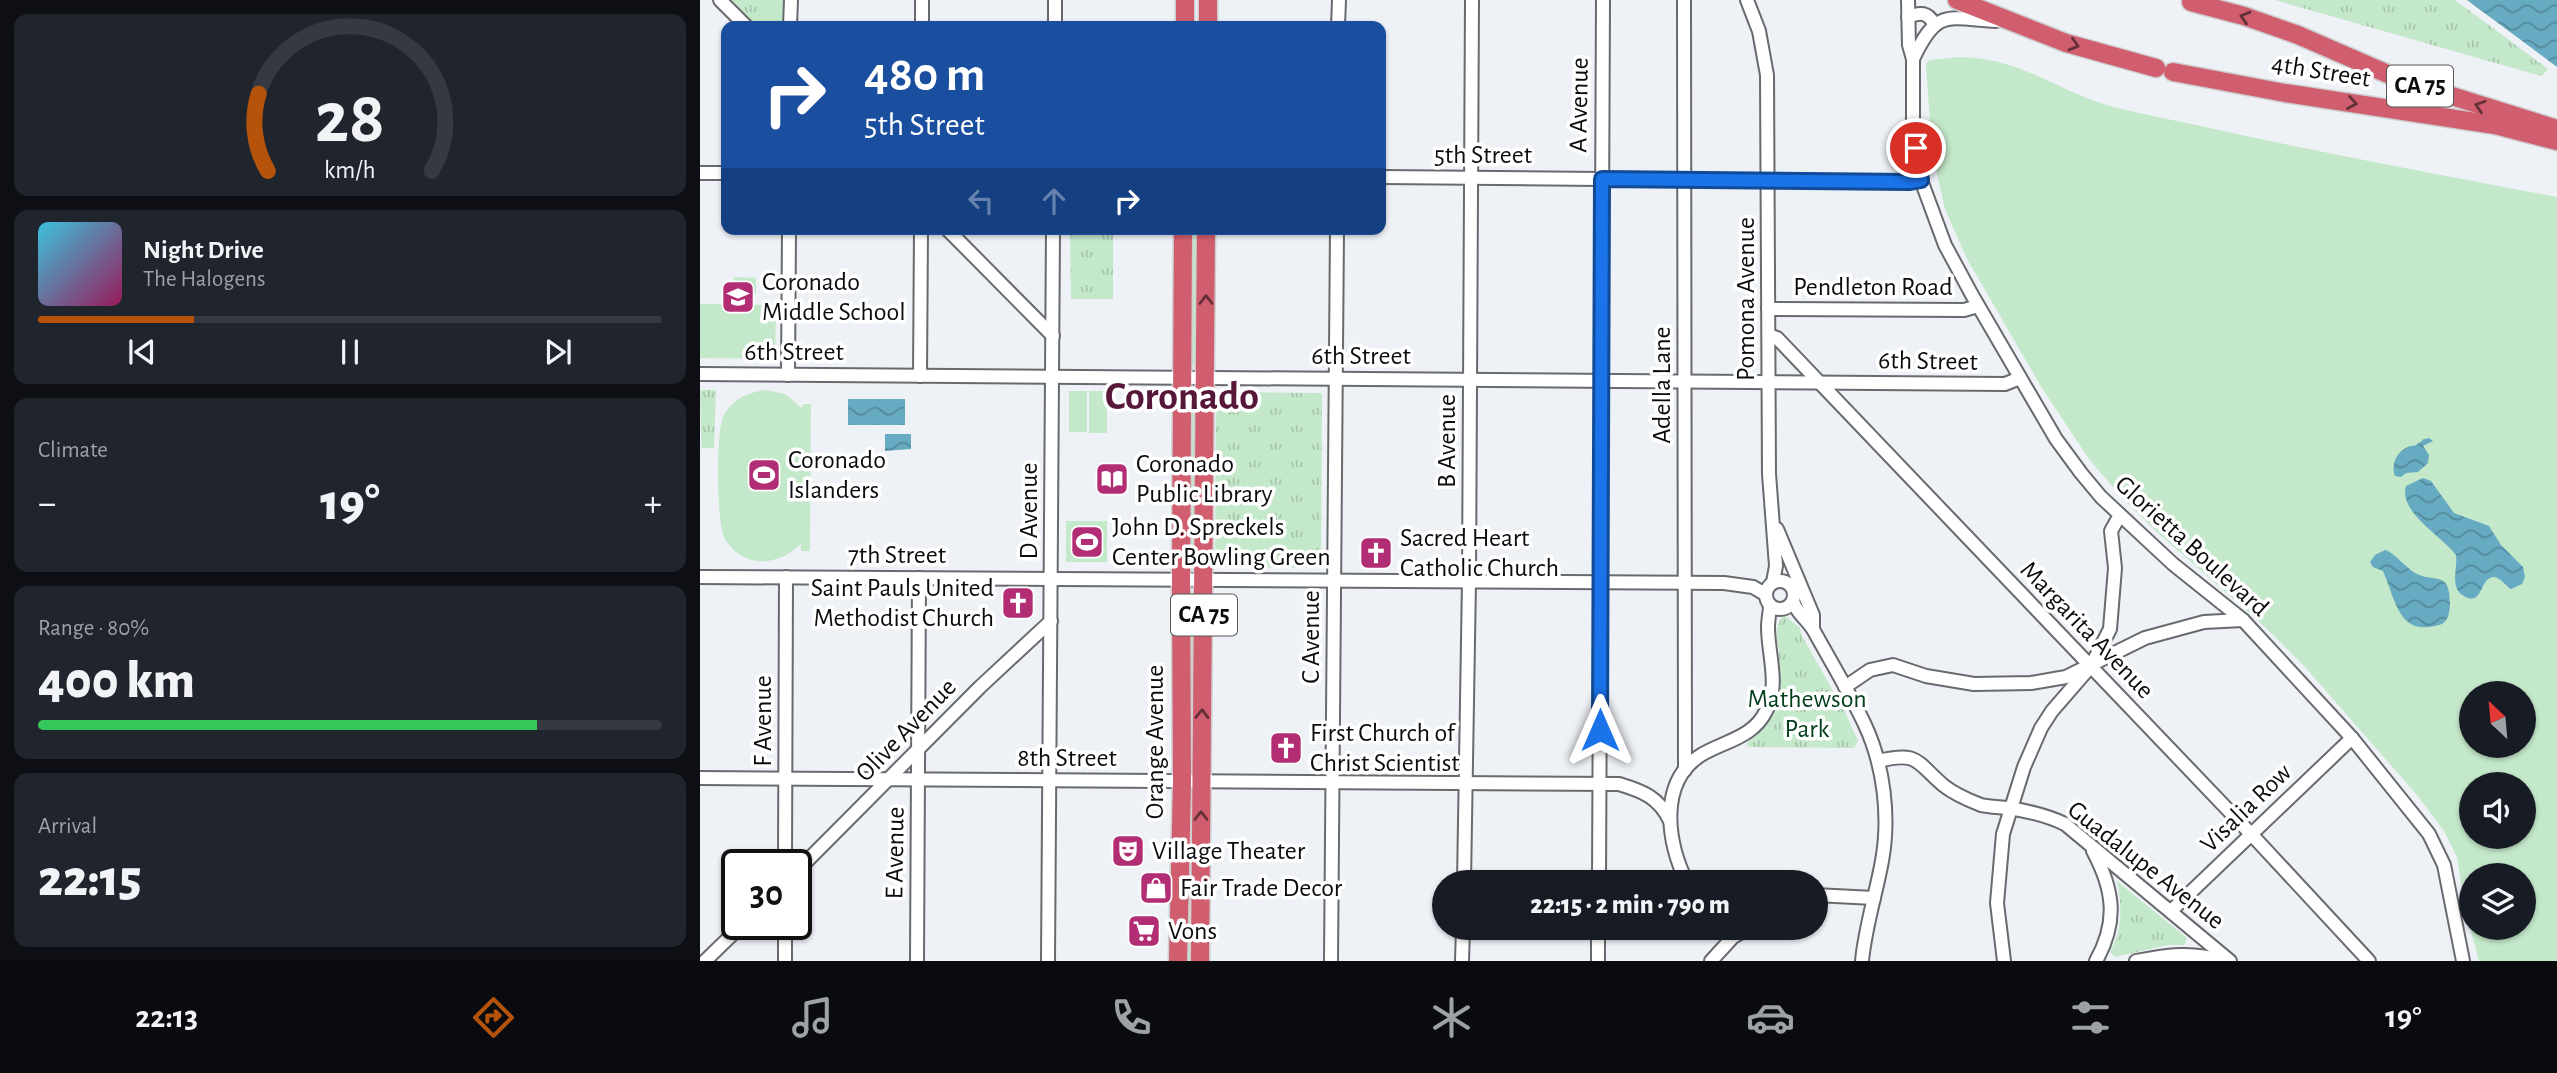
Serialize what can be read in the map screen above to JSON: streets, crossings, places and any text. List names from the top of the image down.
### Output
{
  "streets": {
    "highway": ["4th Street", "CA 75", "Orange Avenue"],
    "street": [
      "A Avenue",
      "5th Street",
      "Pendleton Road",
      "Pomona Avenue",
      "6th Street",
      "Adella Lane",
      "B Avenue",
      "D Avenue",
      "Glorietta Boulevard",
      "7th Street",
      "Margarita Avenue",
      "C Avenue",
      "F Avenue",
      "Olive Avenue",
      "8th Street",
      "Visalia Row",
      "E Avenue",
      "Guadalupe Avenue"
    ]
  },
  "crossings": [
    ["A Avenue", "5th Street"],
    ["A Avenue", "6th Street"],
    ["A Avenue", "7th Street"],
    ["A Avenue", "8th Street"],
    ["5th Street", "Pomona Avenue"],
    ["5th Street", "Adella Lane"],
    ["5th Street", "B Avenue"],
    ["5th Street", "Glorietta Boulevard"],
    ["Pendleton Road", "Pomona Avenue"],
    ["Pendleton Road", "Glorietta Boulevard"],
    ["Pomona Avenue", "6th Street"],
    ["Pomona Avenue", "Adella Lane"],
    ["Pomona Avenue", "7th Street"],
    ["Pomona Avenue", "Margarita Avenue"],
    ["Pomona Avenue", "Guadalupe Avenue"],
    ["6th Street", "Adella Lane"],
    ["6th Street", "B Avenue"],
    ["6th Street", "D Avenue"],
    ["6th Street", "Glorietta Boulevard"],
    ["6th Street", "Margarita Avenue"],
    ["6th Street", "C Avenue"],
    ["6th Street", "Orange Avenue"],
    ["Adella Lane", "7th Street"],
    ["B Avenue", "7th Street"],
    ["B Avenue", "8th Street"],
    ["D Avenue", "7th Street"],
    ["D Avenue", "Olive Avenue"],
    ["D Avenue", "8th Street"],
    ["Glorietta Boulevard", "Visalia Row"],
    ["7th Street", "C Avenue"],
    ["7th Street", "F Avenue"],
    ["7th Street", "Orange Avenue"],
    ["7th Street", "E Avenue"],
    ["Margarita Avenue", "Visalia Row"],
    ["C Avenue", "8th Street"],
    ["F Avenue", "8th Street"],
    ["Olive Avenue", "8th Street"],
    ["Olive Avenue", "E Avenue"],
    ["Orange Avenue", "8th Street"],
    ["8th Street", "E Avenue"],
    ["Visalia Row", "Guadalupe Avenue"]
  ],
  "districts": ["Coronado"],
  "parks": ["Mathewson Park"],
  "places": {
    "school or university": ["Coronado Middle School"],
    "sports": ["Coronado Islanders", "John D. Spreckels Center Bowling Green"],
    "library": ["Coronado Public Library"],
    "church": ["Sacred Heart Catholic Church", "Saint Pauls United Methodist Church", "First Church of Christ Scientist"],
    "theatre": ["Village Theater"],
    "shop": ["Fair Trade Decor"],
    "supermarket": ["Vons"]
  },
  "north": "top left",
  "page": {
    "turn": ["480 m", "5th Street"],
    "song": ["Night Drive", "The Halogens"],
    "tile": [
      "Climate",
      ["Range · 80%", "400 km"],
      ["Arrival", "22:15"]
    ],
    "heat": ["−", "19°", "+"],
    "limit": "30",
    "trip": "22:15 · 2 min · 790 m",
    "tabs": ["22:13", "19°"],
    "gauge": ["28", "km/h"]
  }
}
